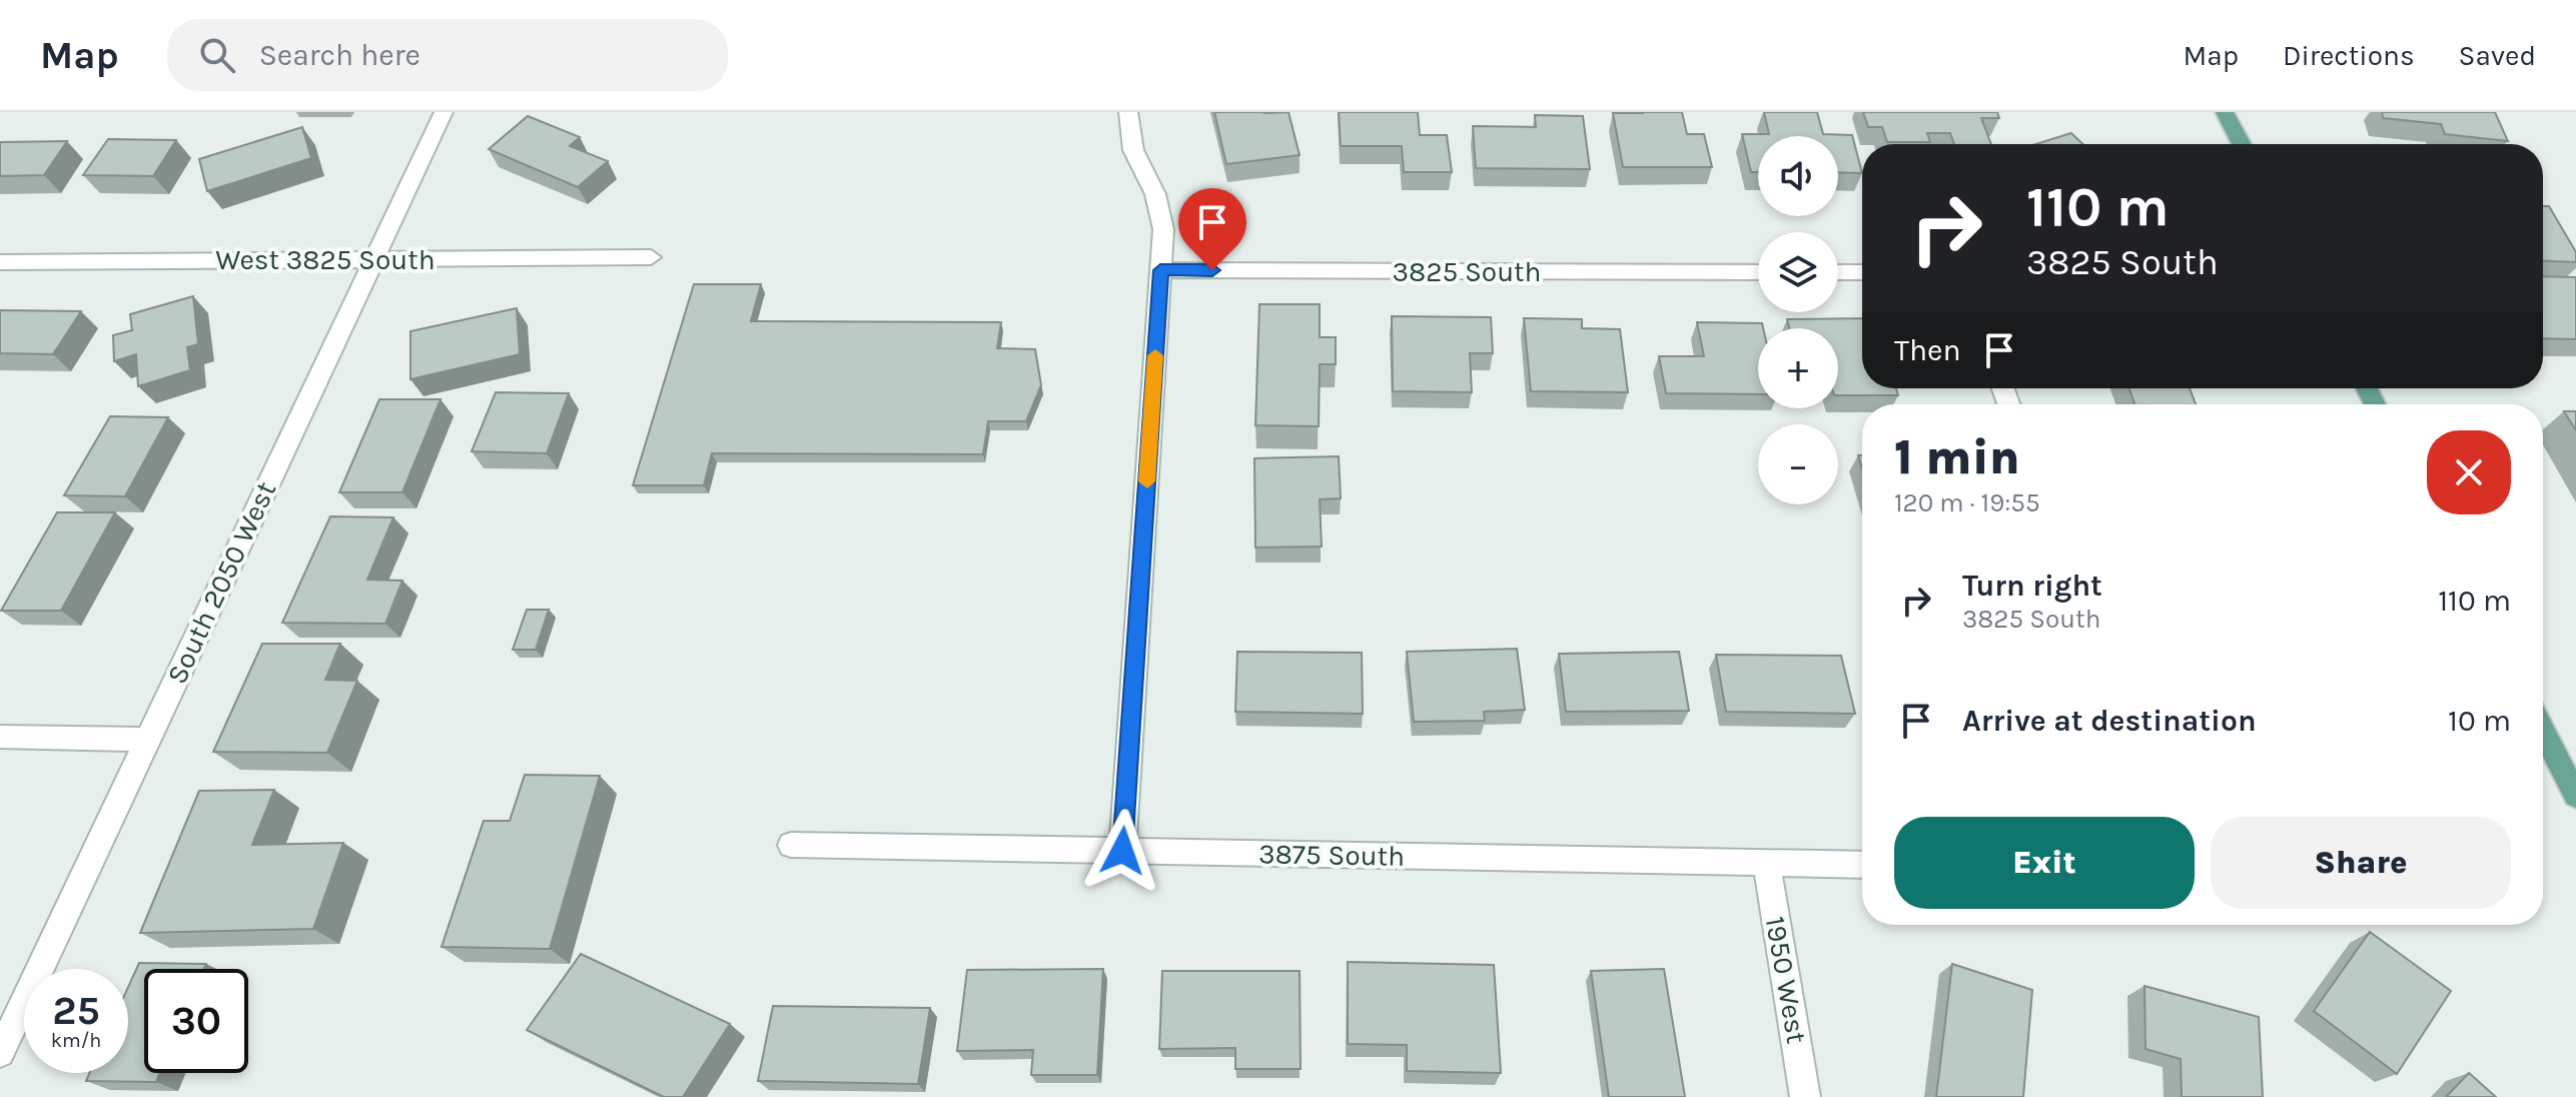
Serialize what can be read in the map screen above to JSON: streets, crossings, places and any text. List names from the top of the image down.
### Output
{
  "streets": {
    "street": [
      "West 3825 South",
      "3825 South",
      "South 2050 West",
      "3875 South",
      "1950 West"
    ]
  },
  "crossings": [
    ["West 3825 South", "South 2050 West"],
    ["3875 South", "1950 West"]
  ],
  "page": {
    "header": "Map",
    "search": "Search here",
    "nav": ["Map", "Directions", "Saved"],
    "map_buttons": ["+", "−"],
    "turn": ["110 m", "3825 South"],
    "then": "Then",
    "heading": ["1 min", "120 m · 19:55"],
    "list": [
      {
        "name": "Turn right",
        "note": "3825 South",
        "value": "110 m"
      },
      {
        "name": "Arrive at destination",
        "value": "10 m"
      }
    ],
    "buttons": ["Exit", "Share"],
    "speed": "25 km/h",
    "limit": "30"
  }
}
